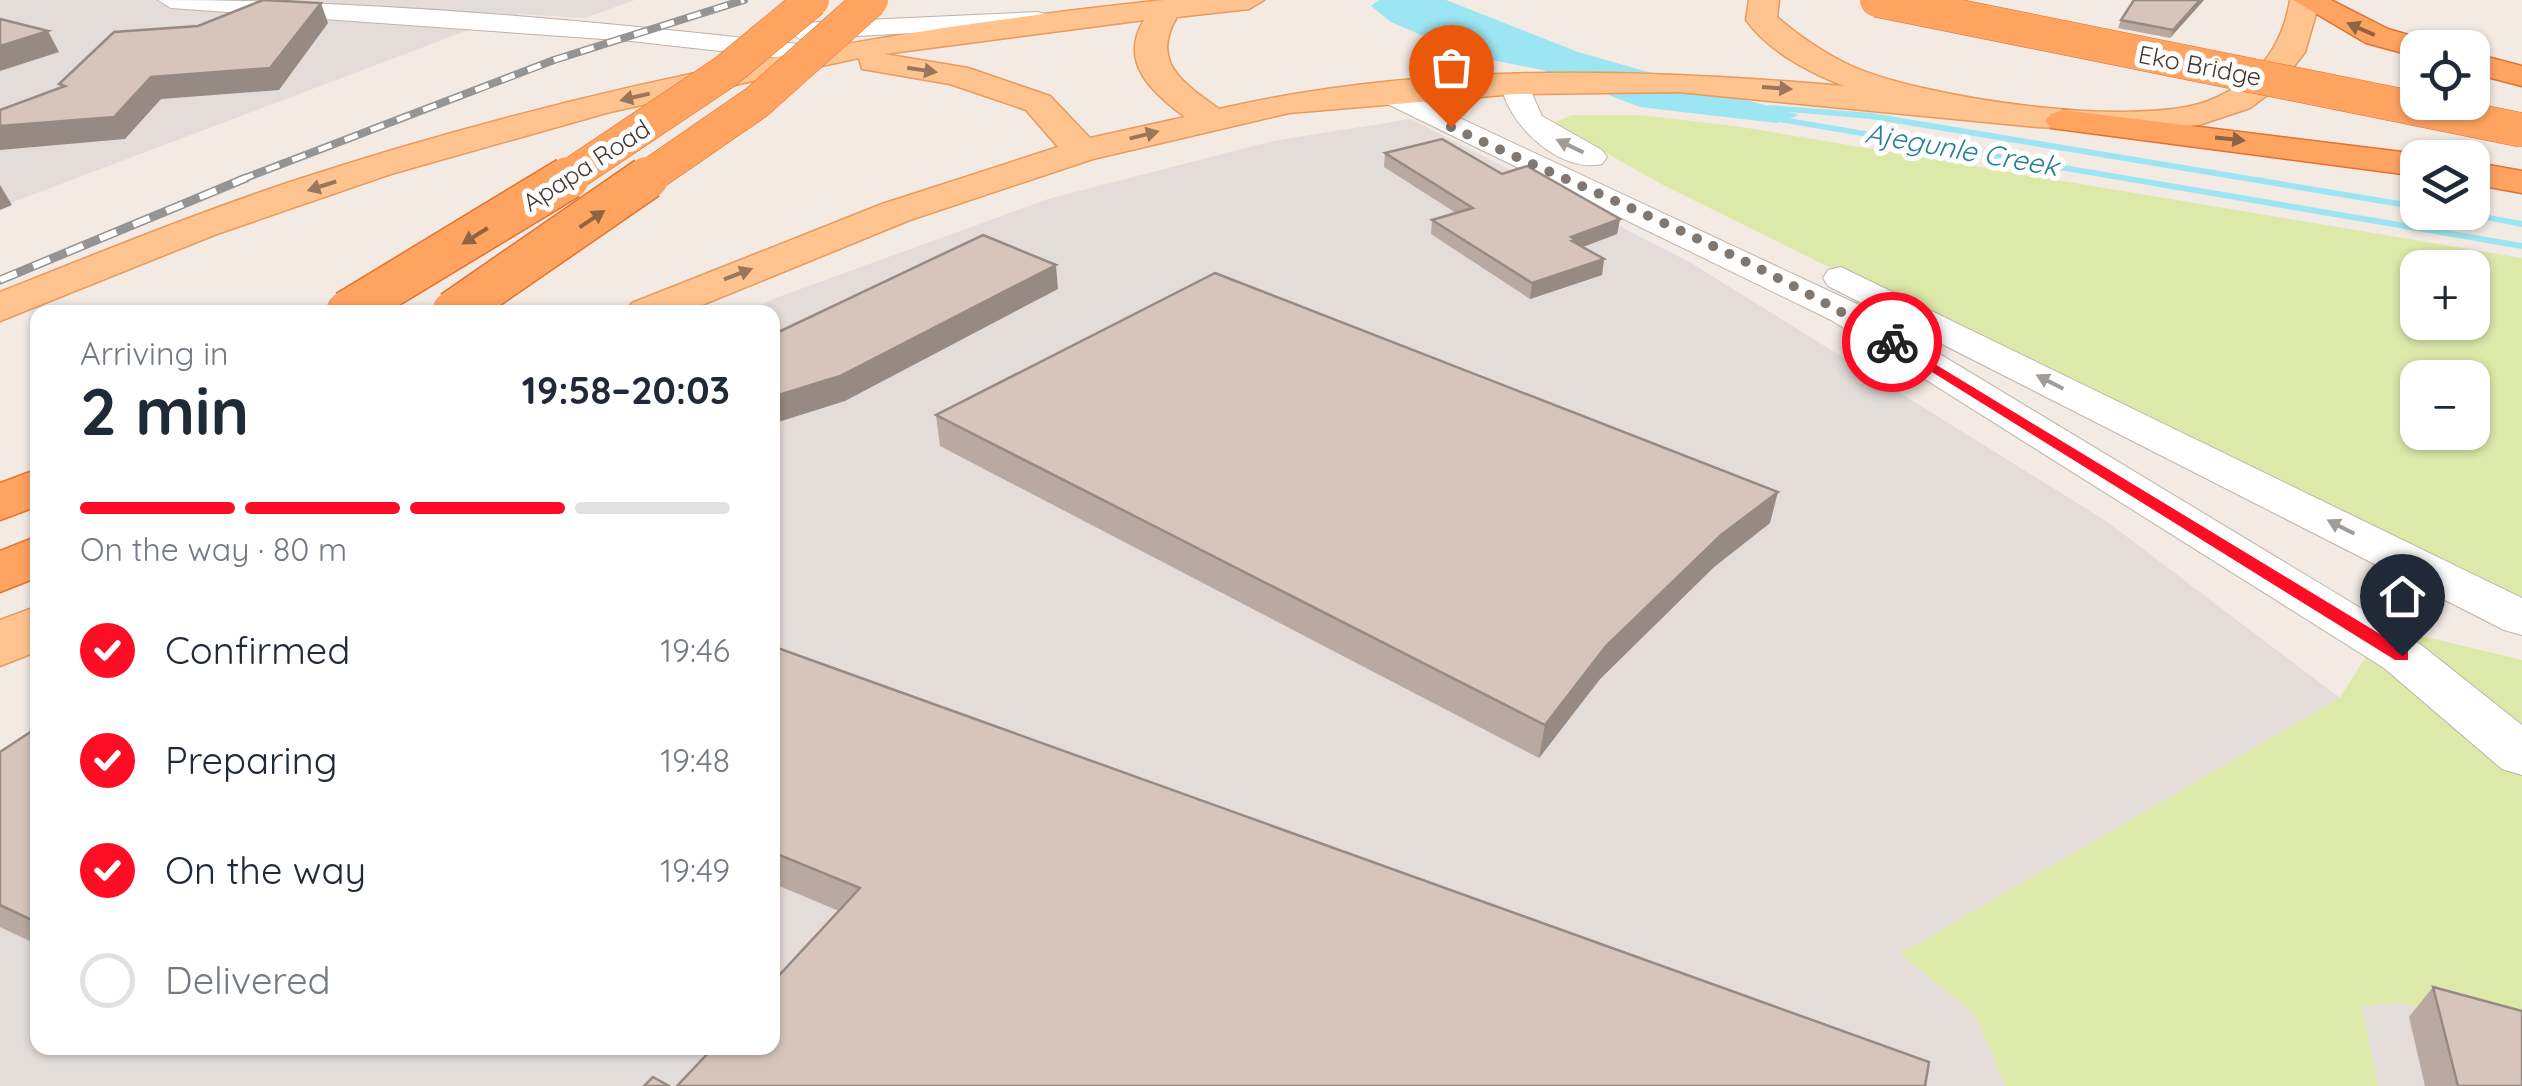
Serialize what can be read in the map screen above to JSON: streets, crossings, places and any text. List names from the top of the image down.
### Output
{
  "streets": {
    "highway": ["Eko Bridge", "Apapa Road"]
  },
  "water": ["Ajegunle Creek"],
  "page": {
    "map_buttons": ["+", "−"],
    "heading": ["2 min", "Arriving in", "19:58–20:03"],
    "bar": "On the way · 80 m",
    "list": [
      ["Confirmed", "19:46"],
      ["Preparing", "19:48"],
      ["On the way", "19:49"],
      "Delivered"
    ]
  }
}
